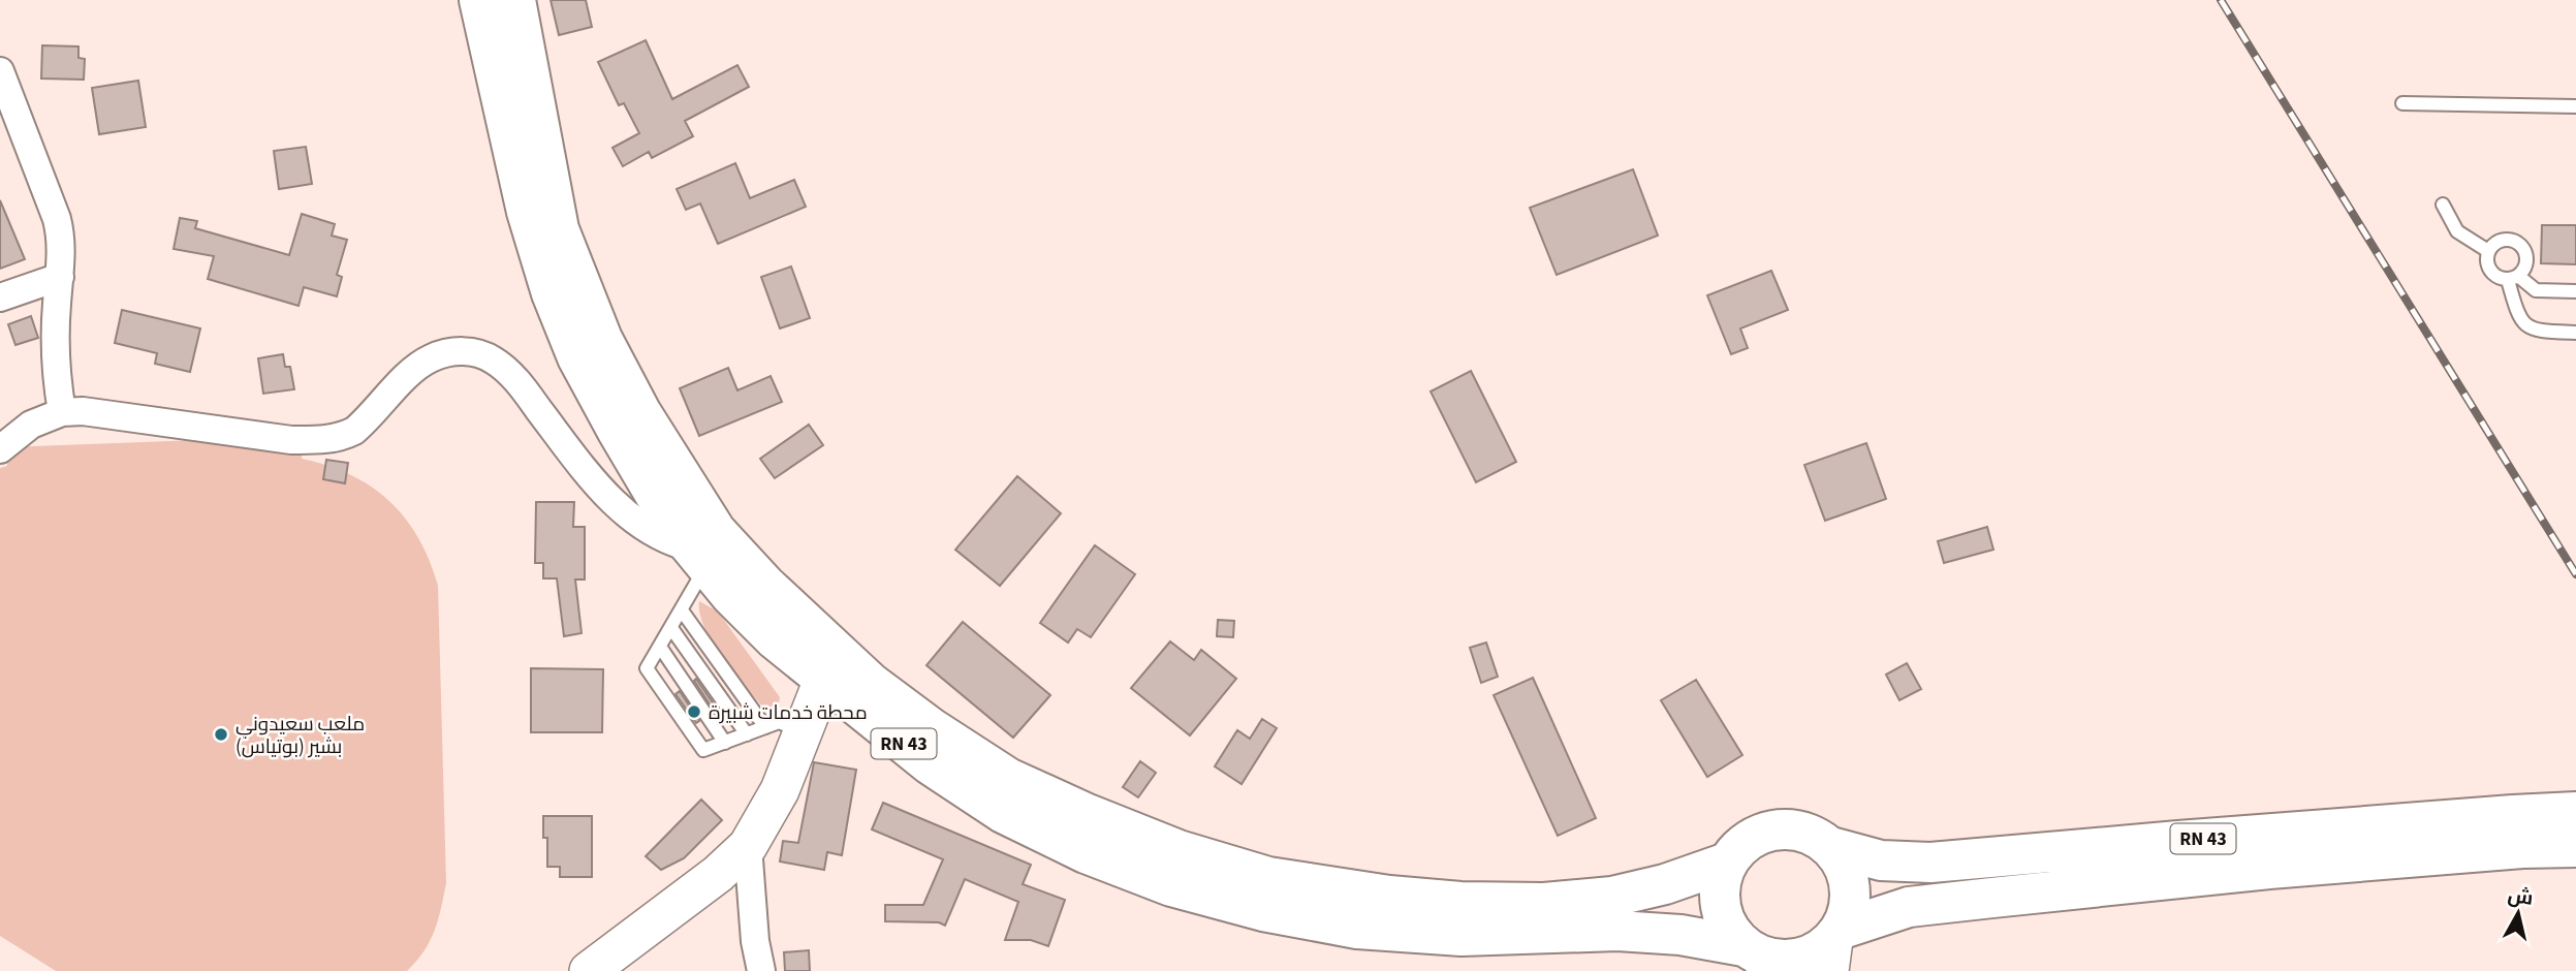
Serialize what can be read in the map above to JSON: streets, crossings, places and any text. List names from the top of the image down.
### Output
{
  "streets": {
    "highway": ["RN 43"]
  },
  "places": ["محطة خدمات شبيرة", "ملعب سعيدوني بشير (بوتياس)"],
  "north": "top"
}
